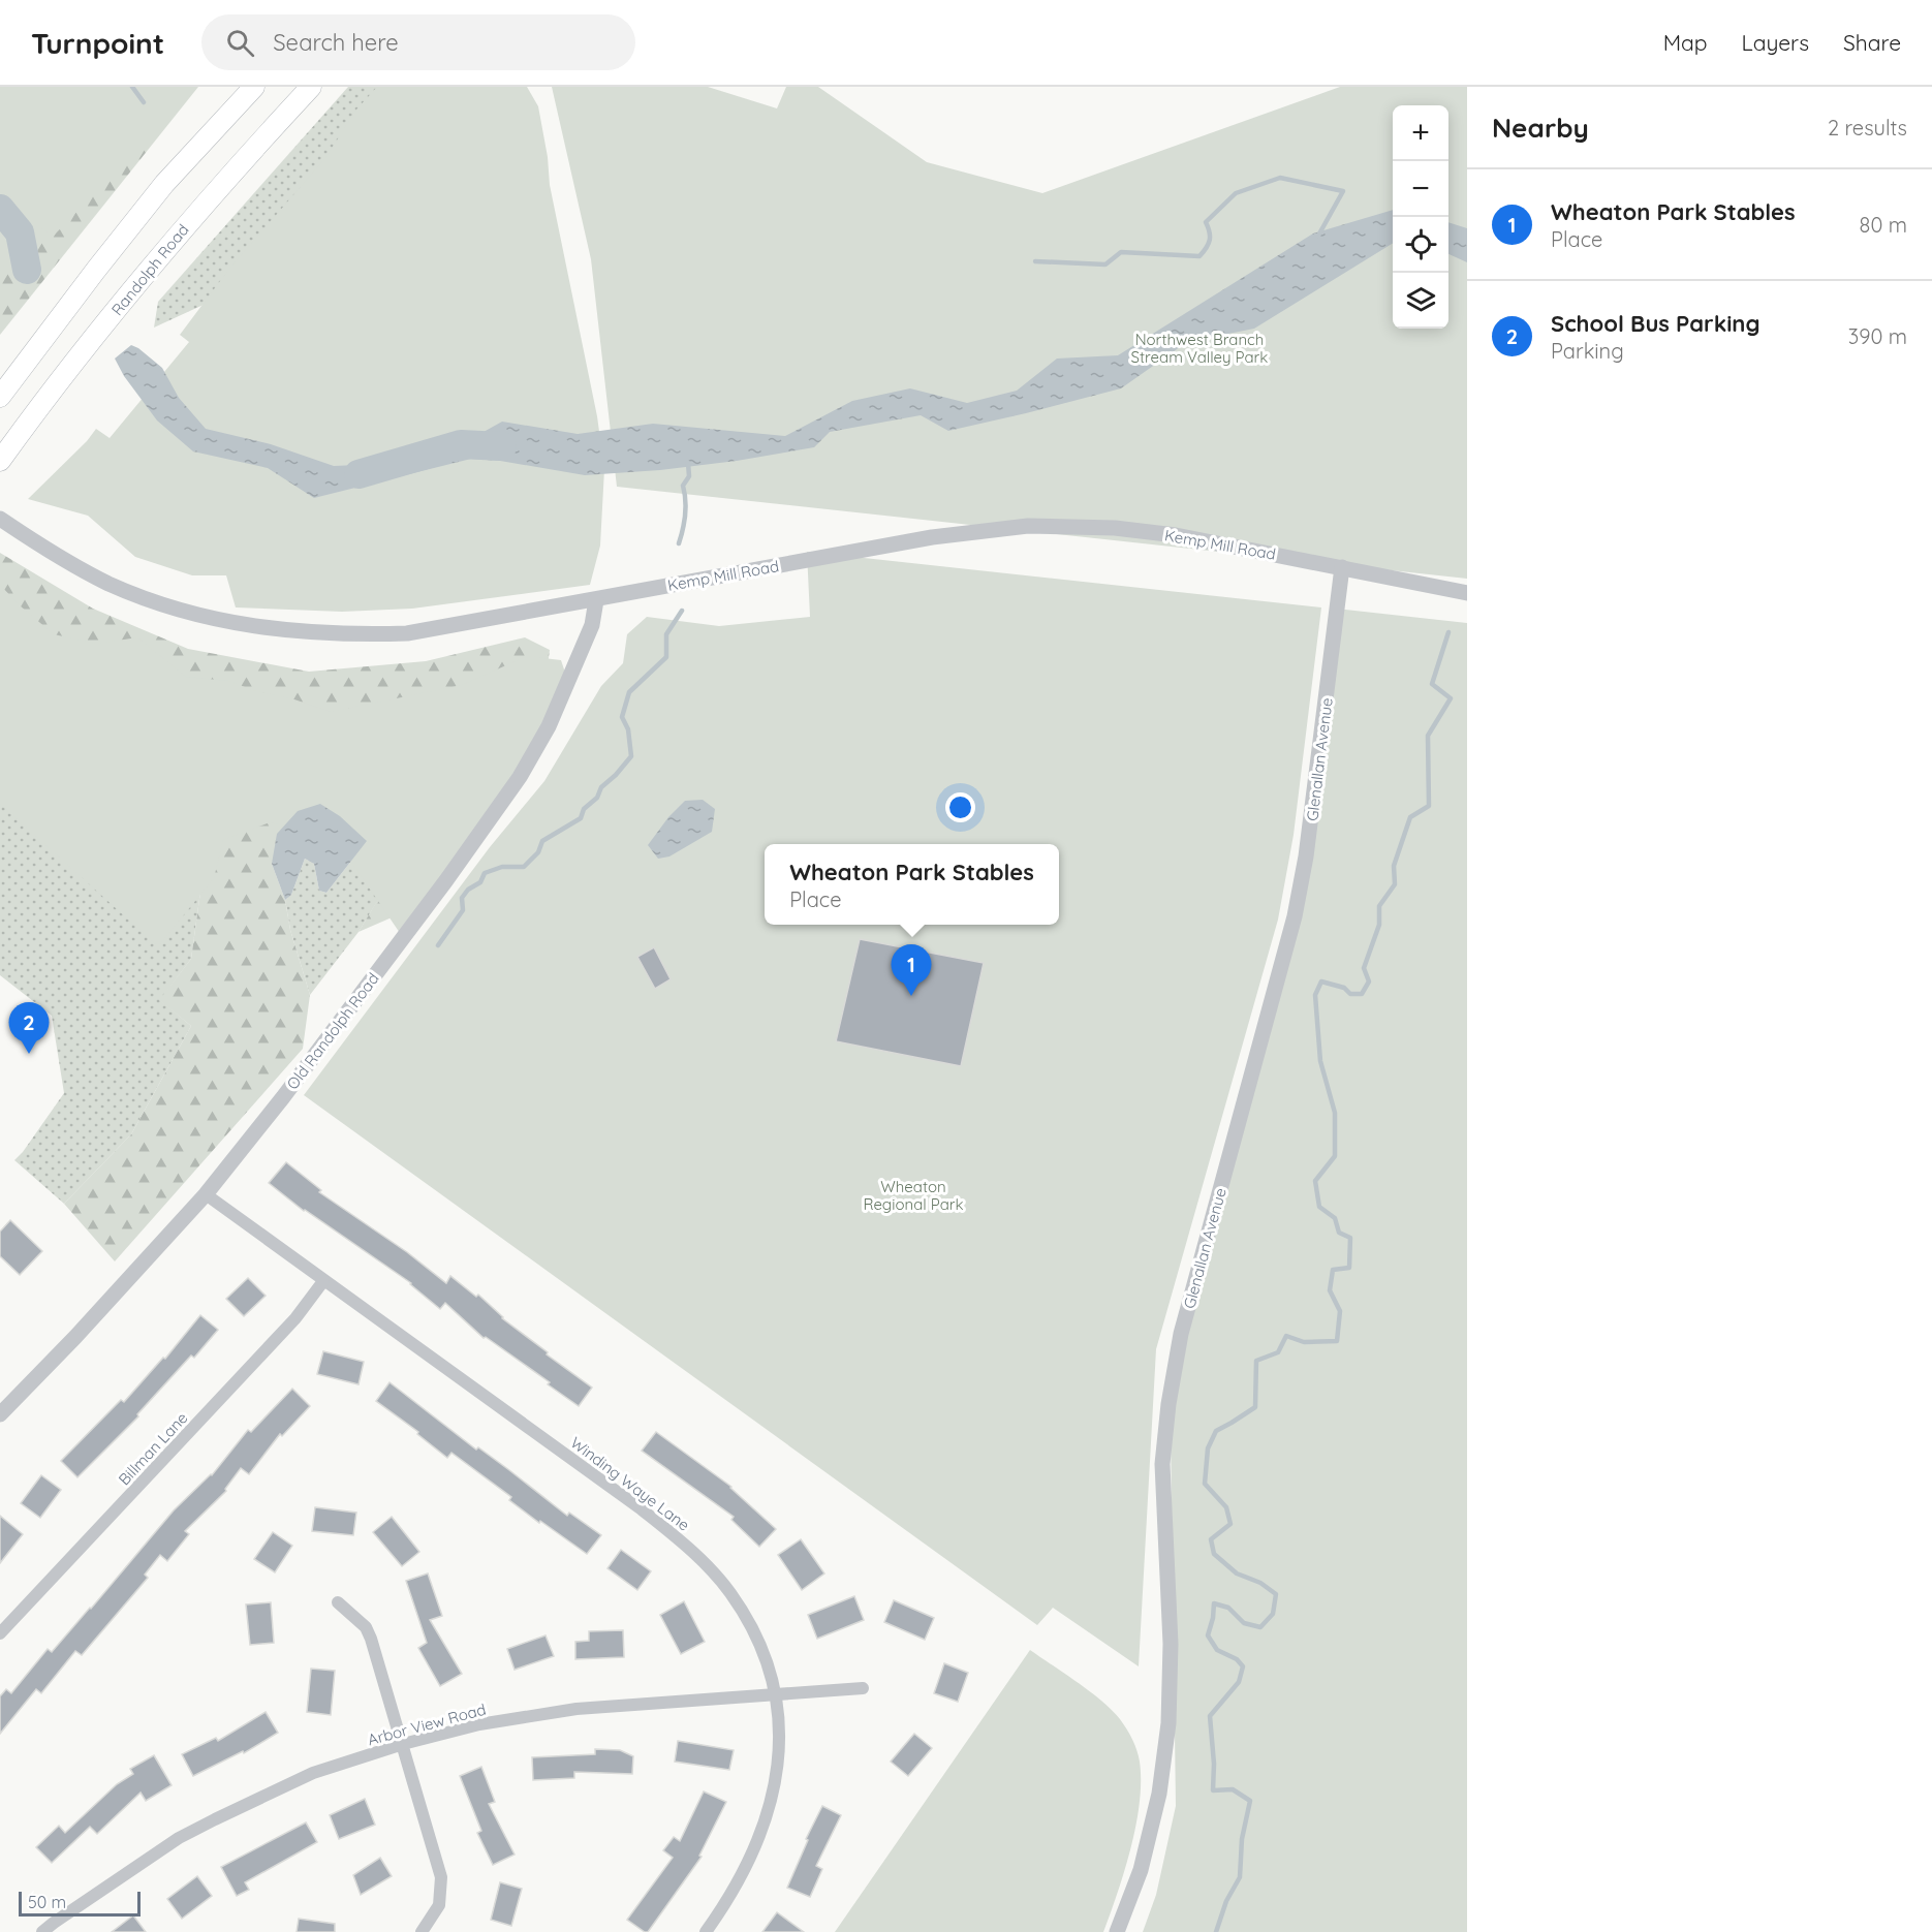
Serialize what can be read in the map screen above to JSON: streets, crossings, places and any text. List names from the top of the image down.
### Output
{
  "streets": {
    "main road": ["Randolph Road"],
    "street": [
      "Kemp Mill Road",
      "Glenallan Avenue",
      "Old Randolph Road",
      "Billman Lane",
      "Winding Waye Lane",
      "Arbor View Road"
    ]
  },
  "crossings": [
    ["Kemp Mill Road", "Glenallan Avenue"],
    ["Kemp Mill Road", "Old Randolph Road"],
    ["Old Randolph Road", "Winding Waye Lane"],
    ["Billman Lane", "Winding Waye Lane"],
    ["Winding Waye Lane", "Arbor View Road"]
  ],
  "parks": ["Northwest Branch Stream Valley Park", "Wheaton Regional Park"],
  "scale_bar": "50 m",
  "page": {
    "header": "Turnpoint",
    "search": "Search here",
    "nav": ["Map", "Layers", "Share"],
    "heading": ["Nearby", "2 results"],
    "map_buttons": ["+", "−"],
    "list": [
      {
        "mark": "1",
        "name": "Wheaton Park Stables",
        "note": "Place",
        "value": "80 m"
      },
      {
        "mark": "2",
        "name": "School Bus Parking",
        "note": "Parking",
        "value": "390 m"
      }
    ],
    "popup": ["Wheaton Park Stables", "Place"],
    "pins": ["1", "2"],
    "scale": "50 m"
  }
}
